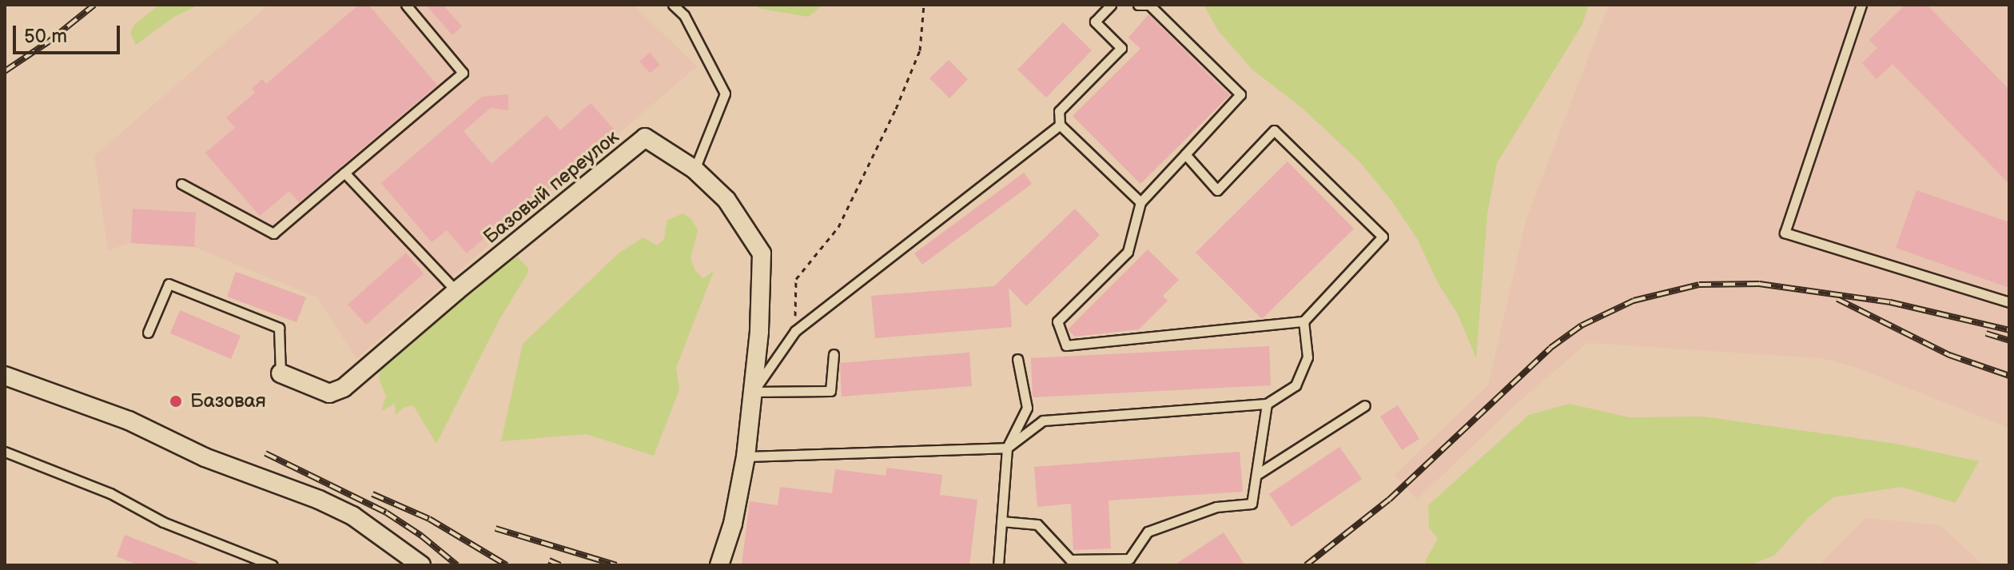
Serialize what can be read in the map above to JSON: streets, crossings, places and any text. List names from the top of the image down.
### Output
{
  "streets": {
    "street": ["Базовый переулок"]
  },
  "places": ["Базовая"],
  "scale_bar": "50 m"
}
